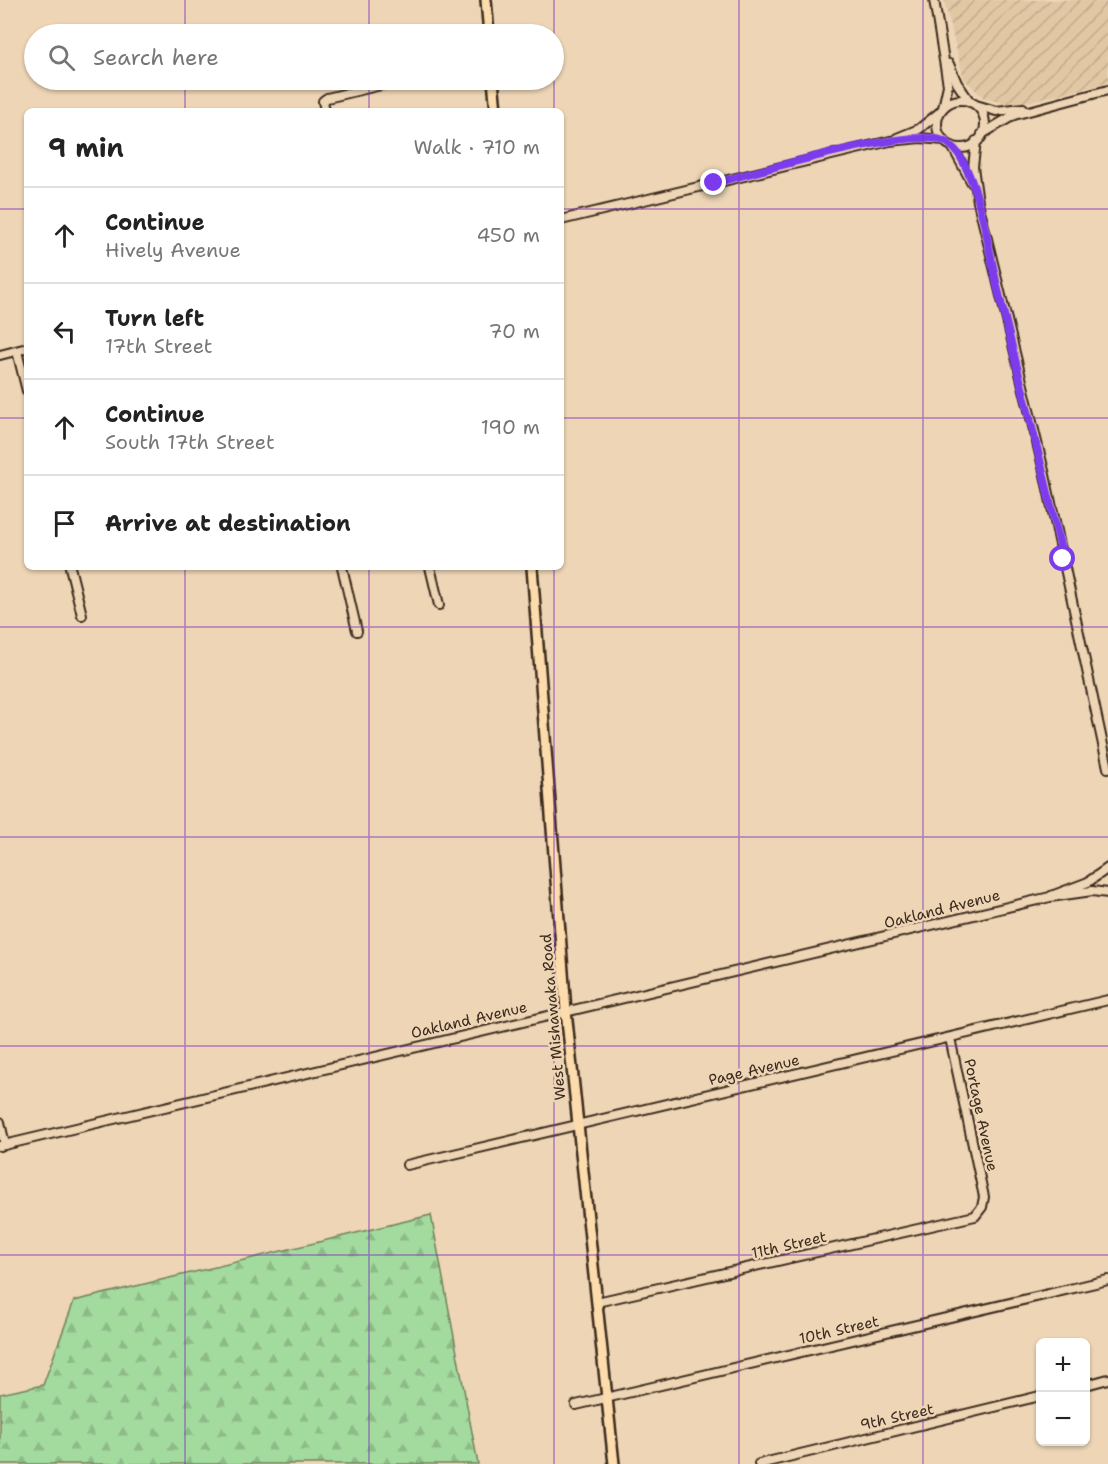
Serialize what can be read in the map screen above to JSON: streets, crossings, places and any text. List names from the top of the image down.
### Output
{
  "streets": {
    "main road": ["West Mishawaka Road"],
    "street": [
      "Oakland Avenue",
      "Page Avenue",
      "Portage Avenue",
      "11th Street",
      "10th Street",
      "9th Street"
    ]
  },
  "crossings": [
    ["Oakland Avenue", "West Mishawaka Road"],
    ["West Mishawaka Road", "Page Avenue"],
    ["West Mishawaka Road", "11th Street"],
    ["West Mishawaka Road", "10th Street"],
    ["Page Avenue", "Portage Avenue"],
    ["Portage Avenue", "11th Street"]
  ],
  "page": {
    "search": "Search here",
    "heading": ["9 min", "Walk · 710 m"],
    "list": [
      ["Continue", "Hively Avenue", "450 m"],
      ["Turn left", "17th Street", "70 m"],
      ["Continue", "South 17th Street", "190 m"],
      "Arrive at destination"
    ],
    "map_buttons": ["+", "−"]
  }
}
